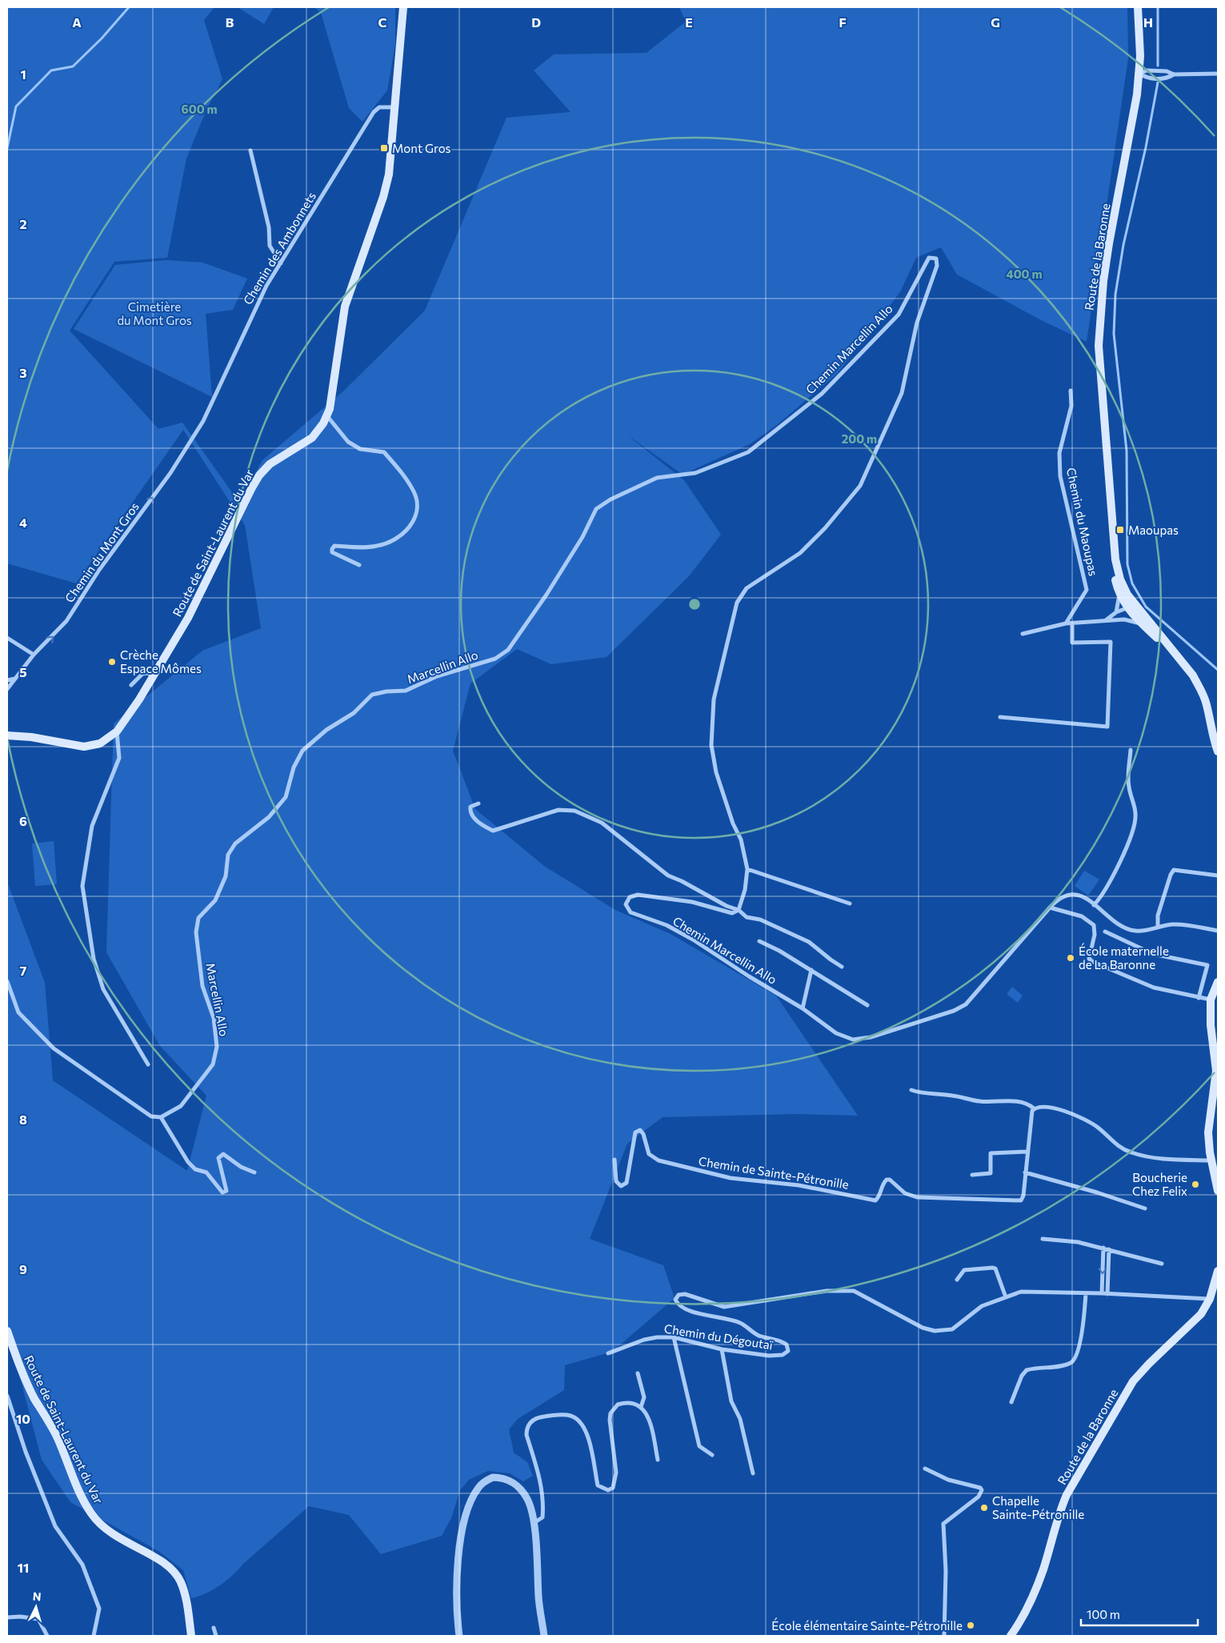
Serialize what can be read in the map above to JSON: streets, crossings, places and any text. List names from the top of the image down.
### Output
{
  "streets": {
    "main road": ["Route de la Baronne", "Route de Saint-Laurent du Var"],
    "street": [
      "Chemin des Ambonnets",
      "Chemin Marcellin Allo",
      "Chemin du Maoupas",
      "Chemin du Mont Gros",
      "Marcellin Allo",
      "Chemin de Sainte-Pétronille",
      "Chemin du Dégoutaï"
    ]
  },
  "crossings": [
    ["Chemin des Ambonnets", "Route de Saint-Laurent du Var"],
    ["Chemin des Ambonnets", "Chemin du Mont Gros"],
    ["Chemin Marcellin Allo", "Marcellin Allo"]
  ],
  "one_way": ["Chemin du Mont Gros"],
  "parks": ["Cimetière du Mont Gros"],
  "places": {
    "transit": ["Mont Gros", "Maoupas"],
    "other": [
      "Crèche Espace Mômes",
      "École maternelle de La Baronne",
      "Boucherie Chez Felix",
      "Chapelle Sainte-Pétronille",
      "École élémentaire Sainte-Pétronille"
    ]
  },
  "scale_bar": "100 m",
  "north": "top",
  "grid": {
    "columns": [
      "A",
      "B",
      "C",
      "D",
      "E",
      "F",
      "G",
      "H"
    ],
    "rows": [
      "1",
      "2",
      "3",
      "4",
      "5",
      "6",
      "7",
      "8",
      "9",
      "10",
      "11"
    ]
  },
  "rings": ["600 m", "400 m", "200 m"]
}
